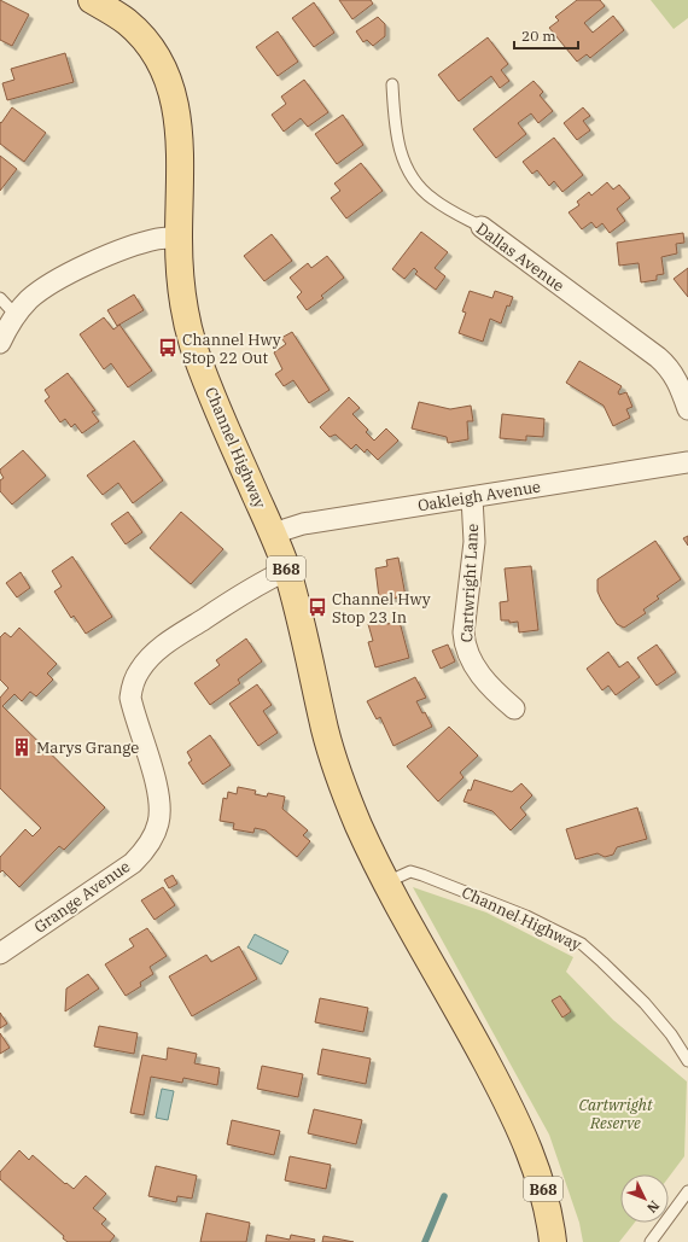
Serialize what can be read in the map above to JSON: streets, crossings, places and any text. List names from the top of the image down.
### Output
{
  "streets": {
    "main road": ["Channel Highway", "B68"],
    "street": [
      "Dallas Avenue",
      "Oakleigh Avenue",
      "Cartwright Lane",
      "Grange Avenue"
    ]
  },
  "crossings": [
    ["Channel Highway", "Oakleigh Avenue"],
    ["Channel Highway", "Grange Avenue"],
    ["Oakleigh Avenue", "Cartwright Lane"]
  ],
  "parks": ["Cartwright Reserve"],
  "places": {
    "bus stop": ["Channel Hwy Stop 22 Out", "Channel Hwy Stop 23 In"],
    "building": ["Marys Grange"]
  },
  "scale_bar": "20 m",
  "north": "bottom right"
}
